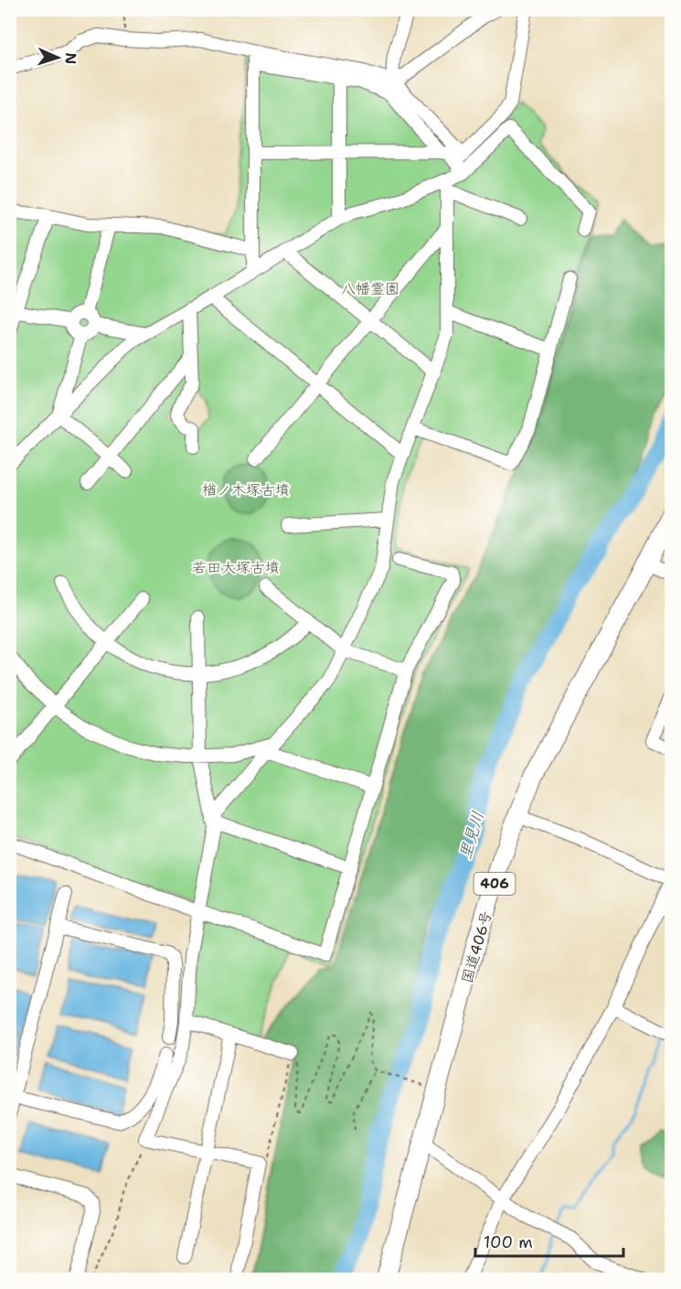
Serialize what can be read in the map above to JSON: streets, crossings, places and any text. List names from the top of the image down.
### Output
{
  "streets": {
    "highway": ["406", "国道406号"]
  },
  "water": ["里見川"],
  "parks": ["八幡霊園", "楢ノ木塚古墳", "若田大塚古墳"],
  "scale_bar": "100 m",
  "north": "right"
}
